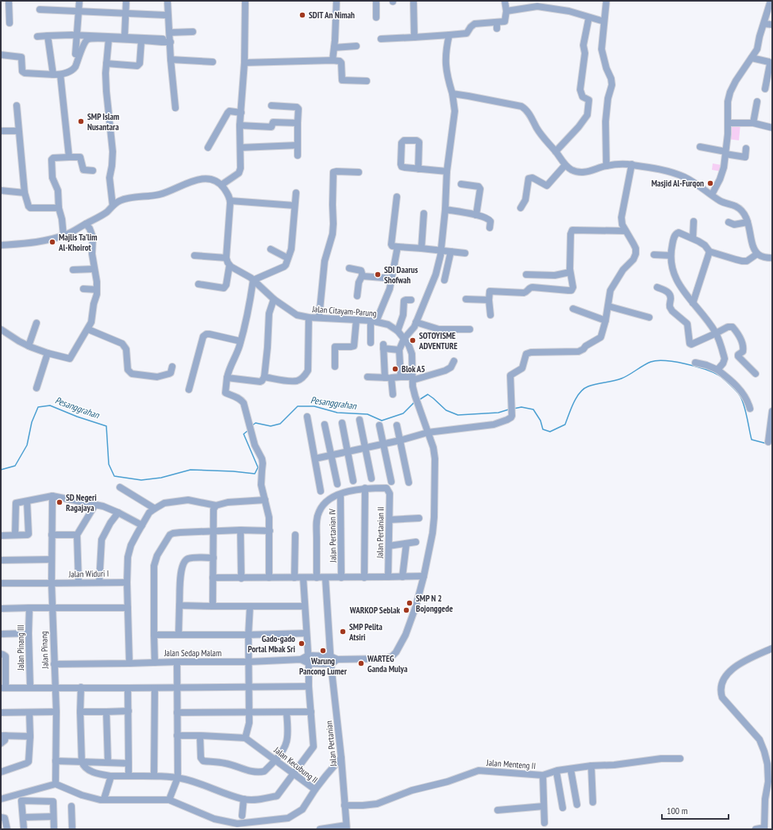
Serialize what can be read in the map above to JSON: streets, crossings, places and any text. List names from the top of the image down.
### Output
{
  "streets": {
    "street": [
      "Jalan Citayam-Parung",
      "Jalan Pertanian II",
      "Jalan Pertanian IV",
      "Jalan Widuri I",
      "Jalan Pinang III",
      "Jalan Pinang",
      "Jalan Sedap Malam",
      "Jalan Pertanian",
      "Jalan Menteng II",
      "Jalan Kecubung II"
    ]
  },
  "crossings": [
    ["Jalan Citayam-Parung", "Jalan Pertanian"],
    ["Jalan Widuri I", "Jalan Pinang"],
    ["Jalan Pinang", "Jalan Sedap Malam"],
    ["Jalan Sedap Malam", "Jalan Pertanian"],
    ["Jalan Pertanian", "Jalan Menteng II"]
  ],
  "water": ["Pesanggrahan"],
  "places": [
    "SDIT An Nimah",
    "SMP Islam Nusantara",
    "Masjid Al-Furqon",
    "Majlis Ta'lim Al-Khoirot",
    "SDI Daarus Shofwah",
    "SOTOYISME ADVENTURE",
    "Blok A5",
    "SD Negeri Ragajaya",
    "SMP N 2 Bojonggede",
    "WARKOP Seblak",
    "SMP Pelita Atsiri",
    "Gado-gado Portal Mbak Sri",
    "Warung Pancong Lumer",
    "WARTEG Ganda Mulya"
  ],
  "scale_bar": "100 m"
}
